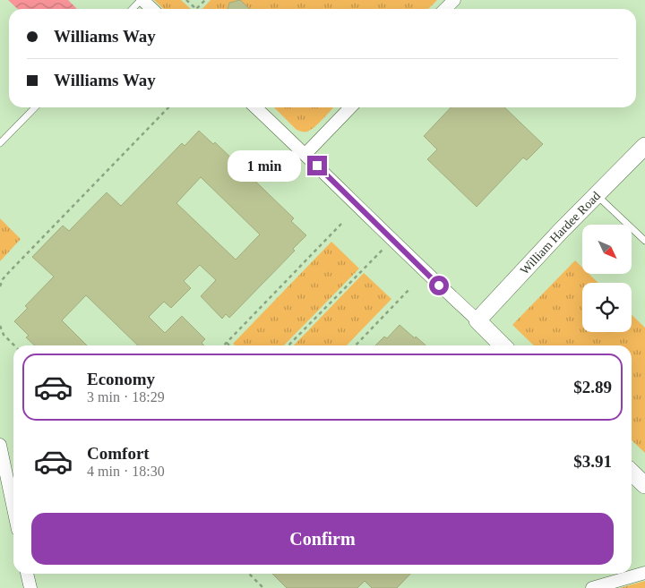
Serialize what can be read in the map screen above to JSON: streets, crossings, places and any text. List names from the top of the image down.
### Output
{
  "streets": {
    "street": ["William Hardee Road"]
  },
  "north": "bottom right",
  "page": {
    "banner": ["Williams Way", "Williams Way"],
    "bubble": "1 min",
    "list": [
      {
        "name": "Economy",
        "note": "3 min · 18:29",
        "value": "$2.89"
      },
      {
        "name": "Comfort",
        "note": "4 min · 18:30",
        "value": "$3.91"
      }
    ],
    "buttons": "Confirm"
  }
}
